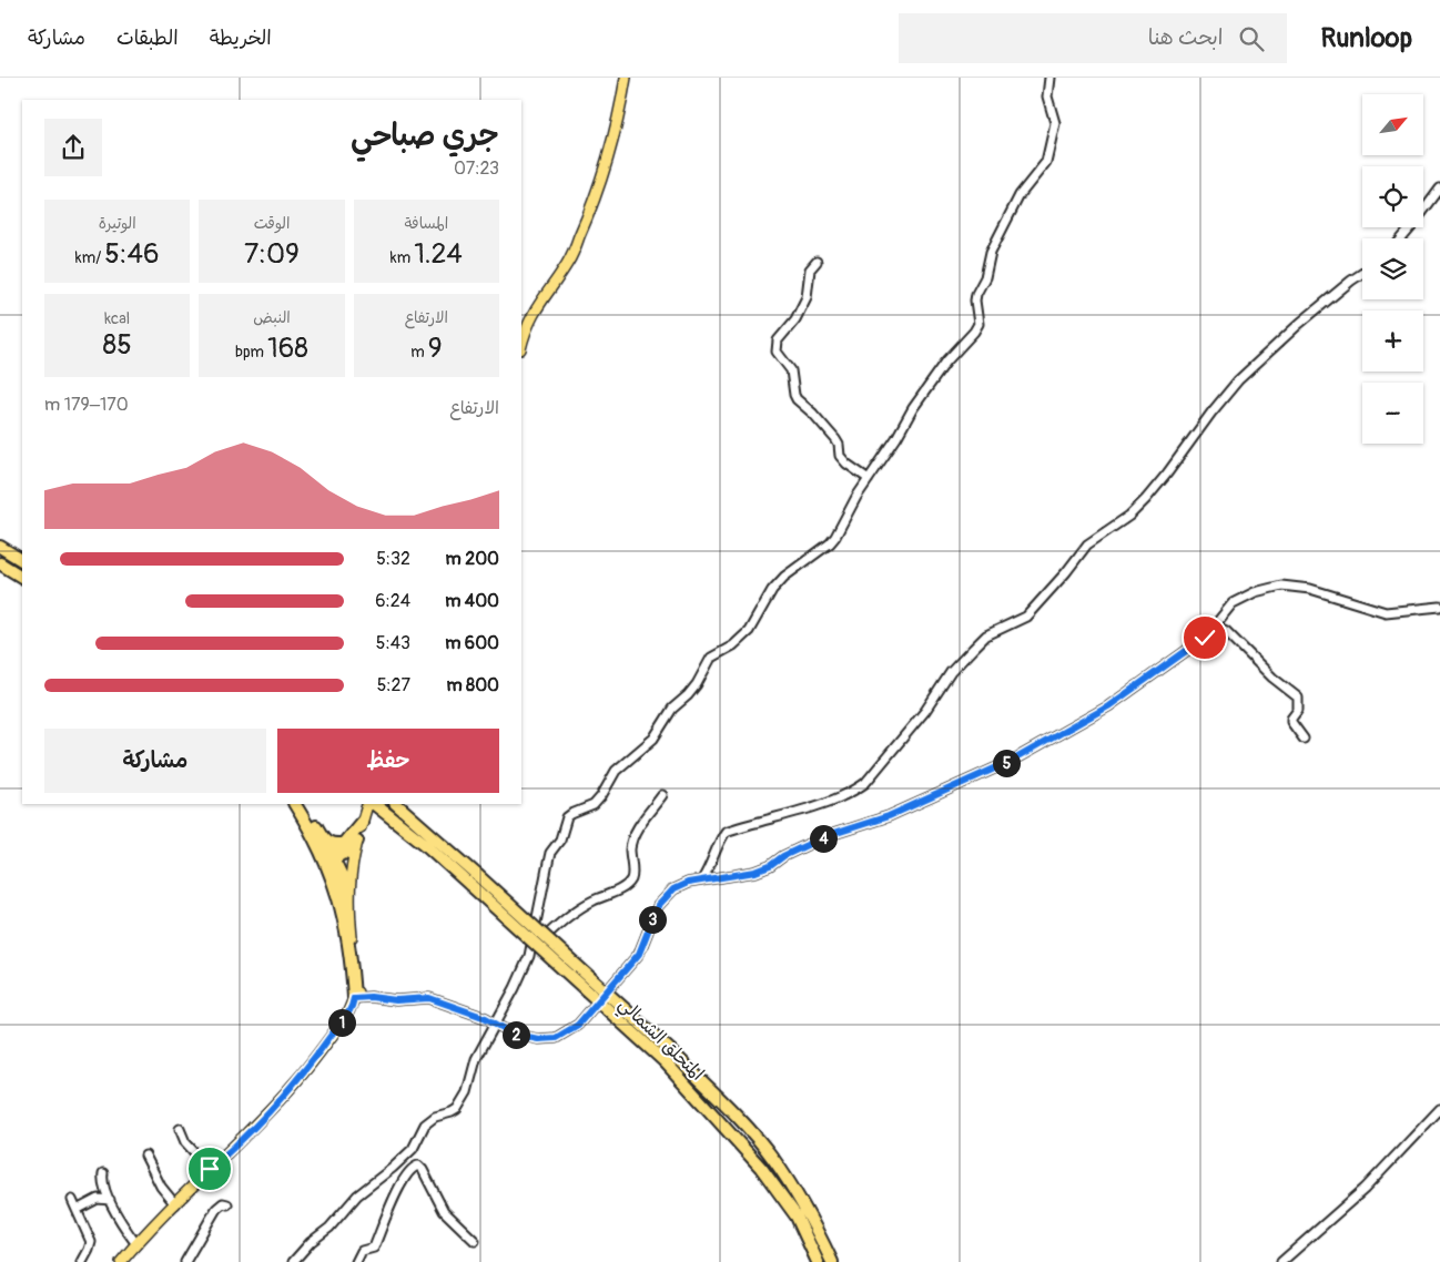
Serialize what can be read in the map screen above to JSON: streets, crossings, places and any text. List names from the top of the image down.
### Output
{
  "streets": {
    "highway": ["المتحلق الشمالي"]
  },
  "north": "top right",
  "page": {
    "header": "Runloop",
    "search": "ابحث هنا",
    "nav": ["الخريطة", "الطبقات", "مشاركة"],
    "map_buttons": ["+", "−"],
    "heading": ["جري صباحي", "07:23"],
    "stats": [
      ["المسافة", "1.24 km"],
      ["الوقت", "7:09"],
      ["الوتيرة", "5:46 /km"],
      ["الارتفاع", "9 m"],
      ["النبض", "168 bpm"],
      ["kcal", "85"]
    ],
    "chart": ["الارتفاع", "170–179 m"],
    "list": [
      {
        "name": "200 m",
        "note": "5:32"
      },
      {
        "name": "400 m",
        "note": "6:24"
      },
      {
        "name": "600 m",
        "note": "5:43"
      },
      {
        "name": "800 m",
        "note": "5:27"
      }
    ],
    "buttons": ["حفظ", "مشاركة"],
    "pins": [
      "5",
      "4",
      "3",
      "1",
      "2"
    ]
  }
}
